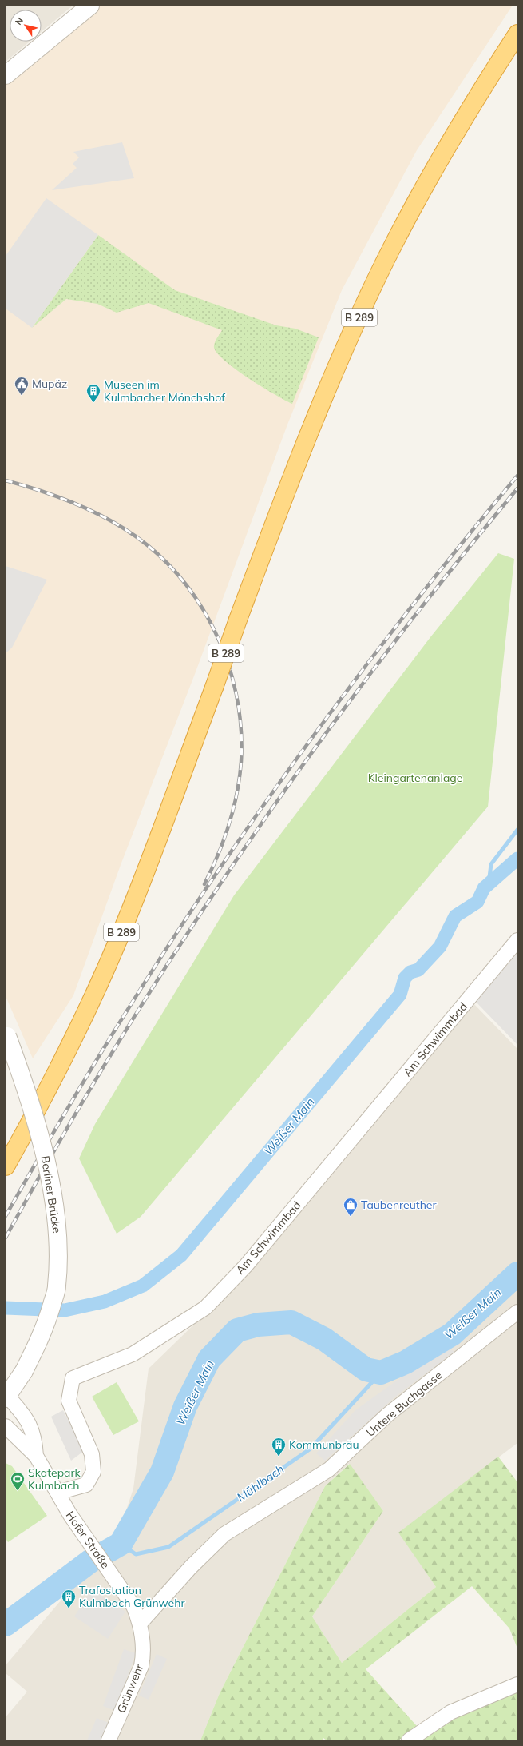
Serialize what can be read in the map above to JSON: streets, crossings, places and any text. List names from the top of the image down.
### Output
{
  "streets": {
    "highway": ["B 289"],
    "street": [
      "Am Schwimmbad",
      "Berliner Brücke",
      "Untere Buchgasse",
      "Hofer Straße",
      "Grünwehr"
    ]
  },
  "crossings": [
    ["Am Schwimmbad", "Hofer Straße"],
    ["Berliner Brücke", "Hofer Straße"],
    ["Untere Buchgasse", "Hofer Straße"],
    ["Untere Buchgasse", "Grünwehr"],
    ["Hofer Straße", "Grünwehr"]
  ],
  "water": ["Weißer Main", "Mühlbach"],
  "parks": ["Kleingartenanlage"],
  "places": {
    "public building": ["Mupäz"],
    "building": ["Museen im Kulmbacher Mönchshof", "Kommunbräu", "Trafostation Kulmbach Grünwehr"],
    "shop": ["Taubenreuther"],
    "sports": ["Skatepark Kulmbach"]
  },
  "north": "top left"
}
